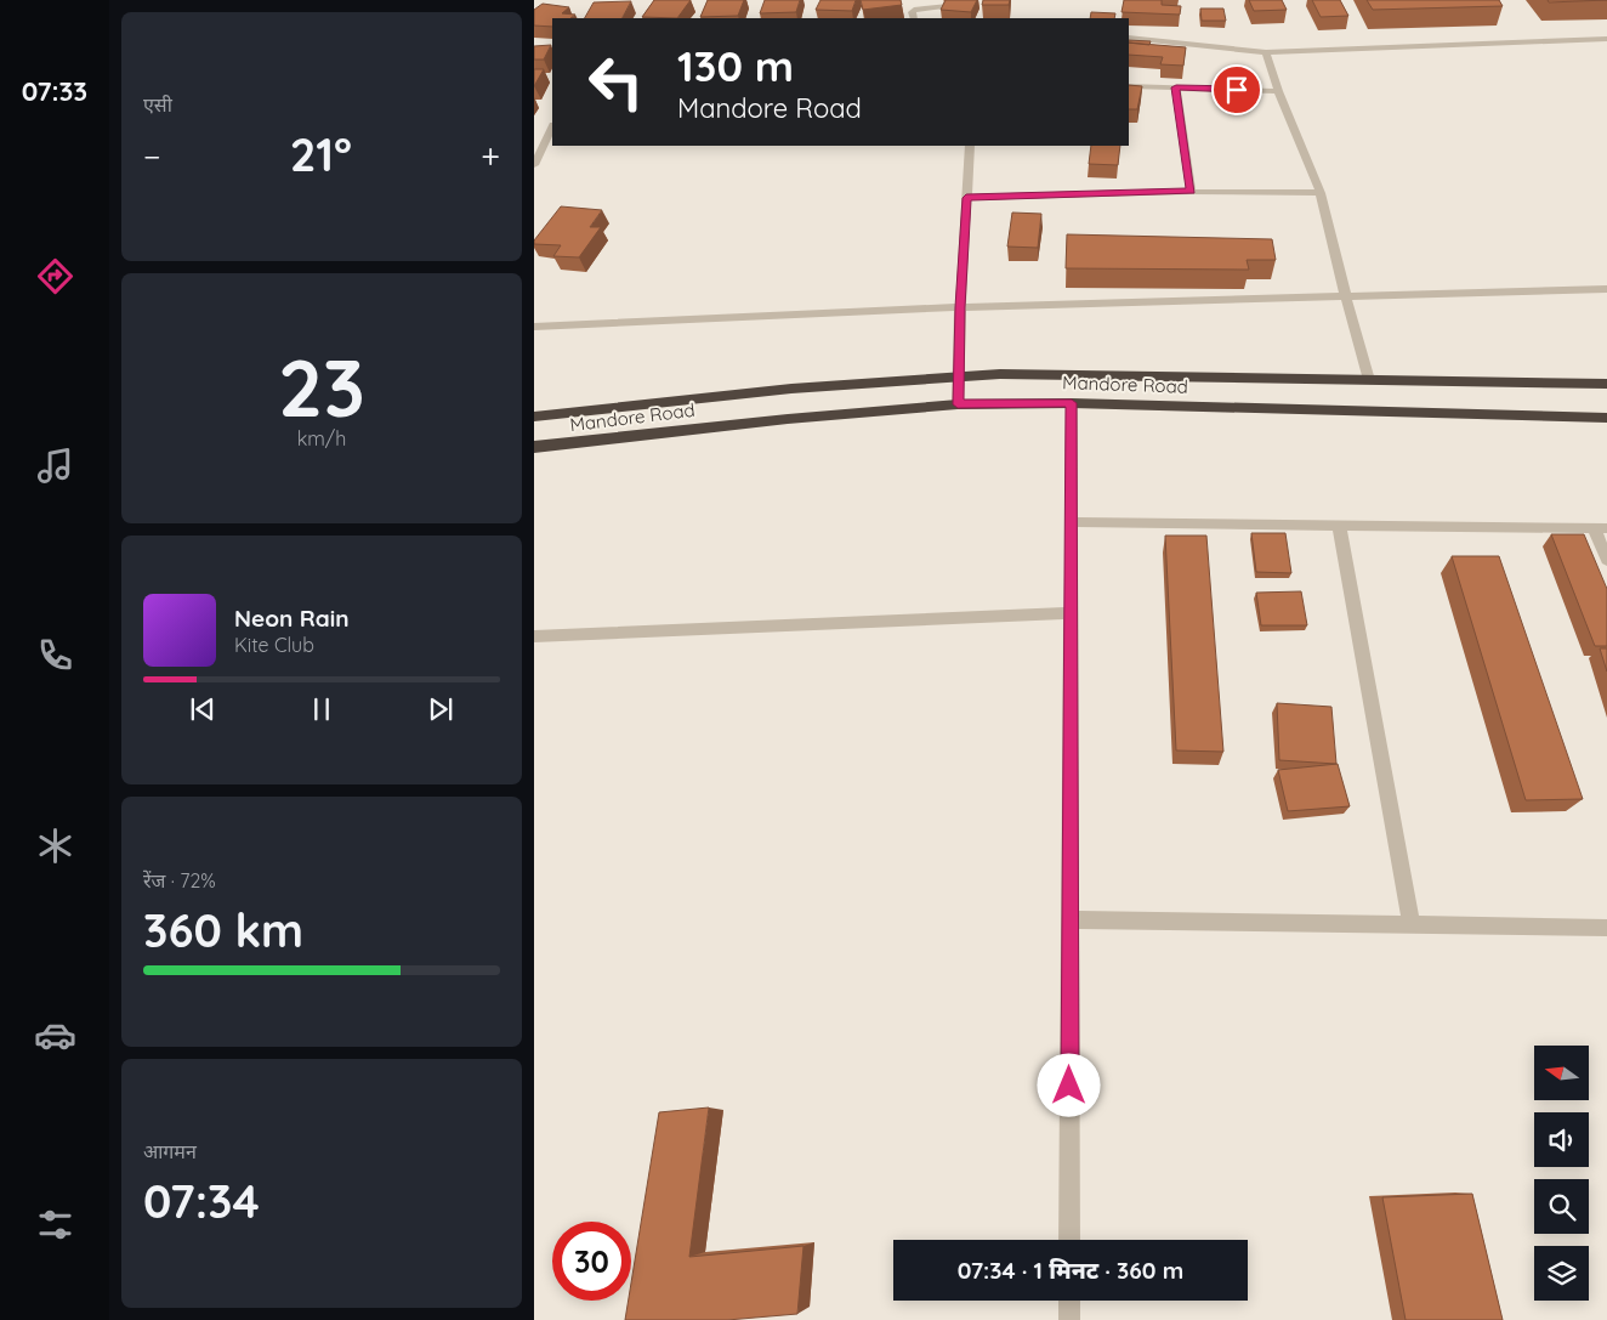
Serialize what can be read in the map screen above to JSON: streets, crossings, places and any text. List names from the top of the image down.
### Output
{
  "streets": {
    "highway": ["Mandore Road"]
  },
  "north": "left",
  "page": {
    "tabs": "07:33",
    "tile": [
      "एसी",
      ["23", "km/h"],
      ["रेंज · 72%", "360 km"],
      ["आगमन", "07:34"]
    ],
    "turn": ["130 m", "Mandore Road"],
    "heat": ["−", "21°", "+"],
    "song": ["Neon Rain", "Kite Club"],
    "limit": "30",
    "trip": "07:34 · 1 मिनट · 360 m"
  }
}
